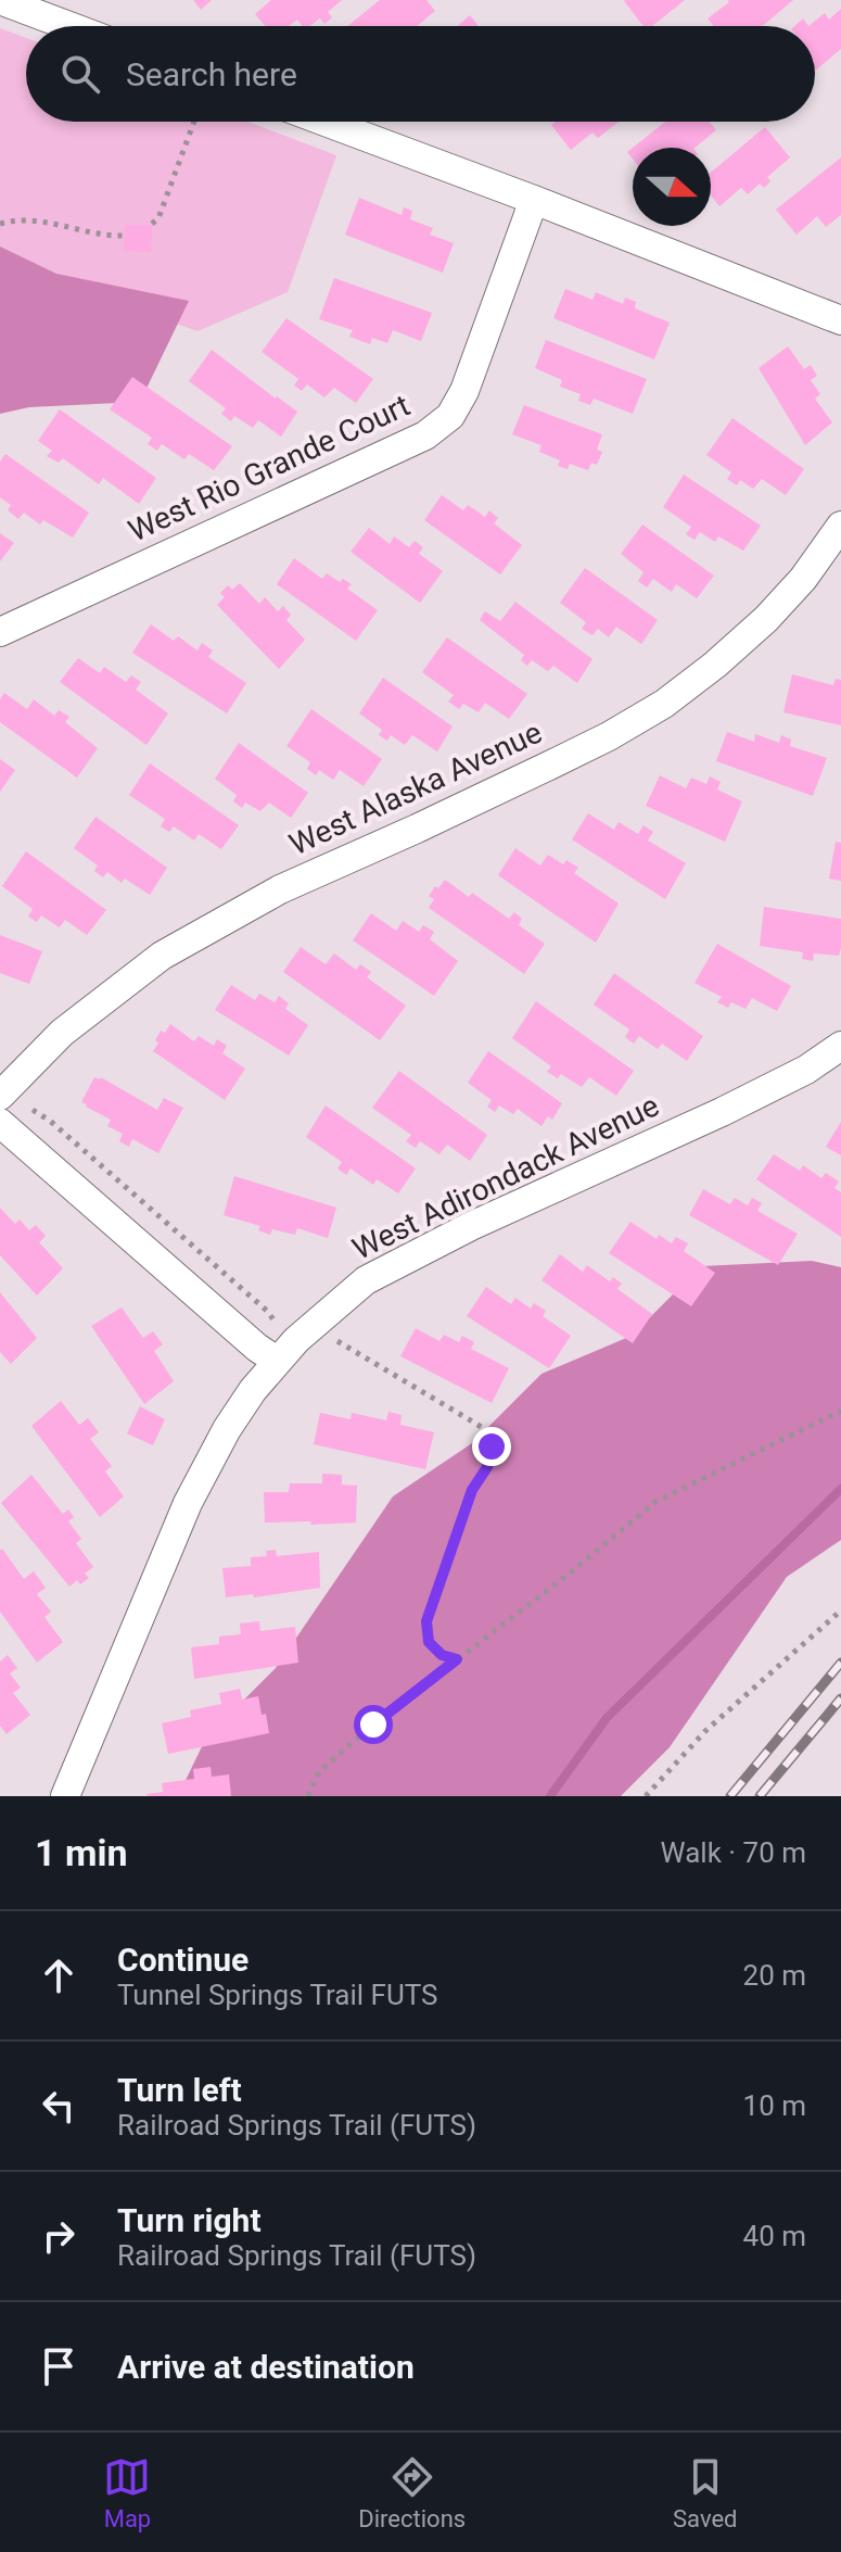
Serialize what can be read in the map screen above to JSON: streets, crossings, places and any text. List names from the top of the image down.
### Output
{
  "streets": {
    "street": ["West Rio Grande Court", "West Alaska Avenue", "West Adirondack Avenue"]
  },
  "north": "right",
  "page": {
    "search": "Search here",
    "heading": ["1 min", "Walk · 70 m"],
    "list": [
      ["Continue", "Tunnel Springs Trail FUTS", "20 m"],
      ["Turn left", "Railroad Springs Trail (FUTS)", "10 m"],
      ["Turn right", "Railroad Springs Trail (FUTS)", "40 m"],
      "Arrive at destination"
    ],
    "nav": ["Map", "Directions", "Saved"]
  }
}
